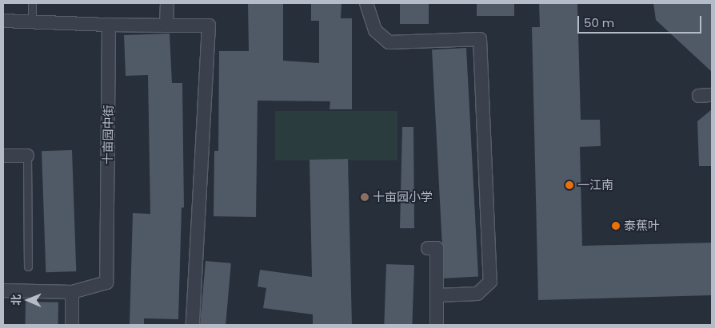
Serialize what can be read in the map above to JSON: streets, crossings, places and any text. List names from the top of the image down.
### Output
{
  "streets": {
    "street": ["十亩园中街"]
  },
  "places": ["一江南", "十亩园小学", "泰蕉叶"],
  "scale_bar": "50 m",
  "north": "left"
}
